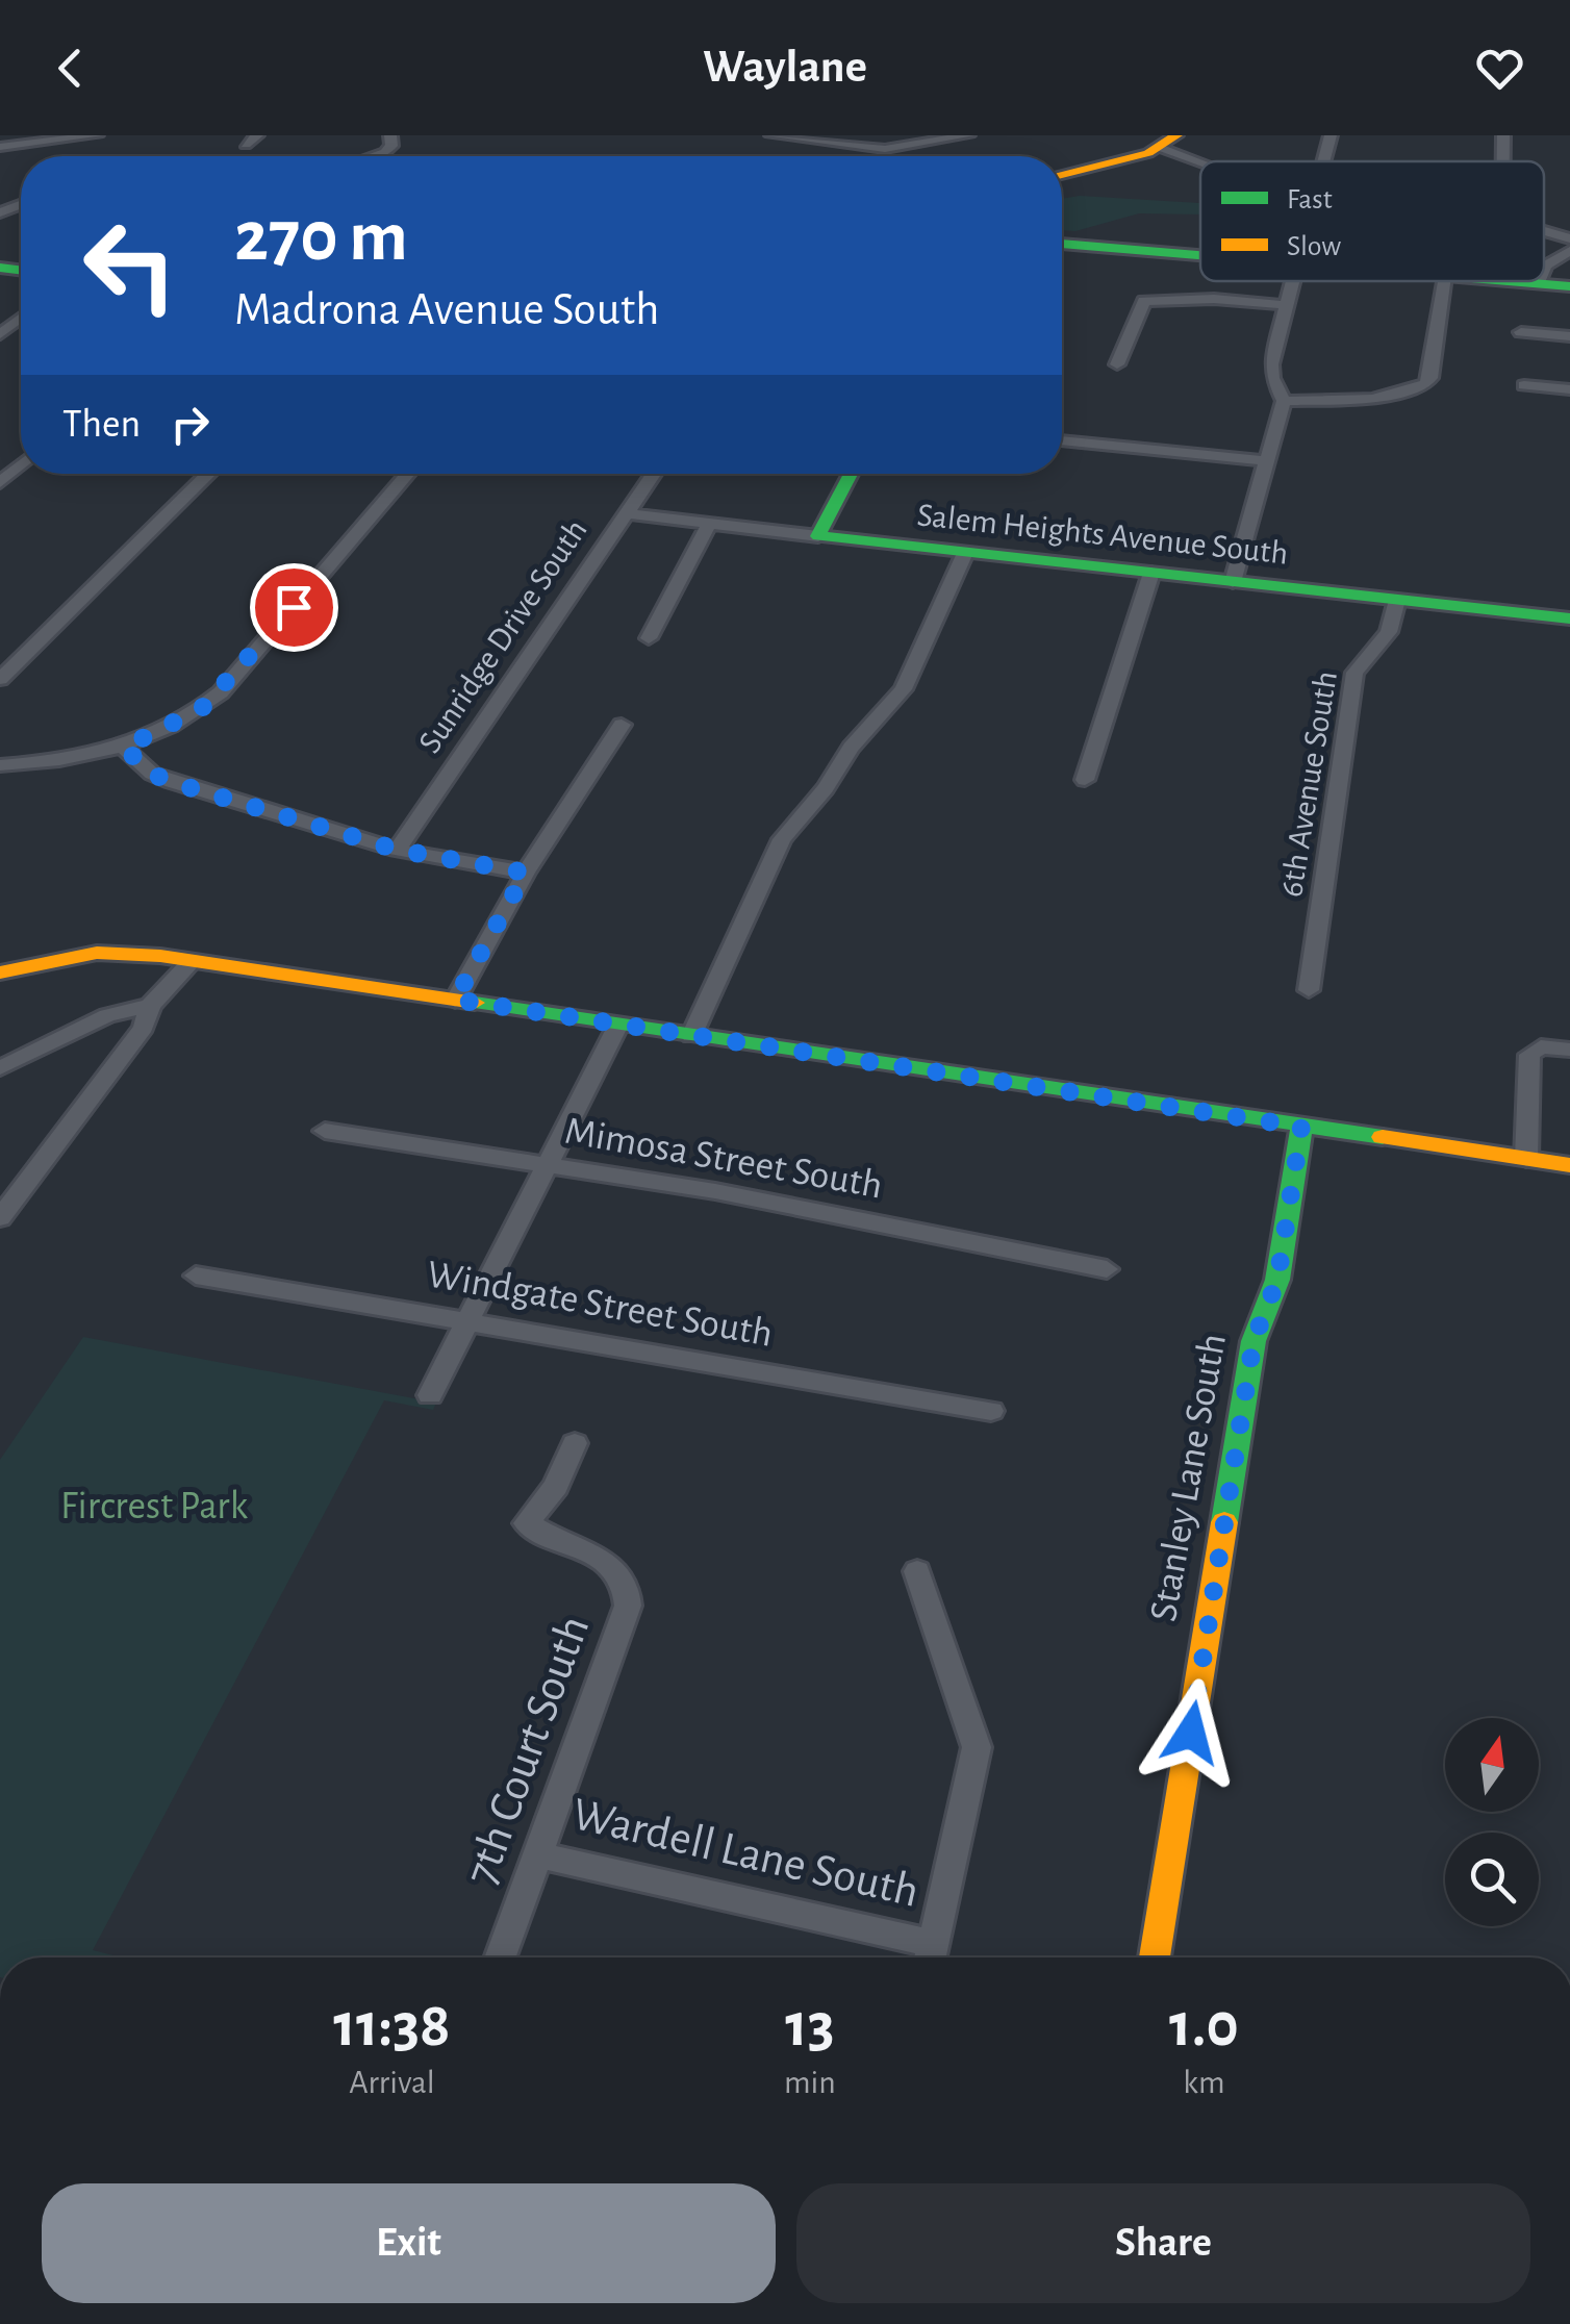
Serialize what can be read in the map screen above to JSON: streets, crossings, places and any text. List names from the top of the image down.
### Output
{
  "streets": {
    "street": [
      "Salem Heights Avenue South",
      "Sunridge Drive South",
      "6th Avenue South",
      "Mimosa Street South",
      "Windgate Street South",
      "Stanley Lane South",
      "7th Court South",
      "Wardell Lane South"
    ]
  },
  "crossings": [
    ["Salem Heights Avenue South", "Sunridge Drive South"],
    ["Salem Heights Avenue South", "6th Avenue South"],
    ["7th Court South", "Wardell Lane South"]
  ],
  "parks": ["Fircrest Park"],
  "legend": ["Fast", "Slow"],
  "north": "top",
  "page": {
    "header": "Waylane",
    "turn": ["270 m", "Madrona Avenue South"],
    "then": "Then",
    "eta": [
      "11:38",
      "Arrival",
      "13",
      "min",
      "1.0",
      "km"
    ],
    "buttons": ["Exit", "Share"]
  }
}
